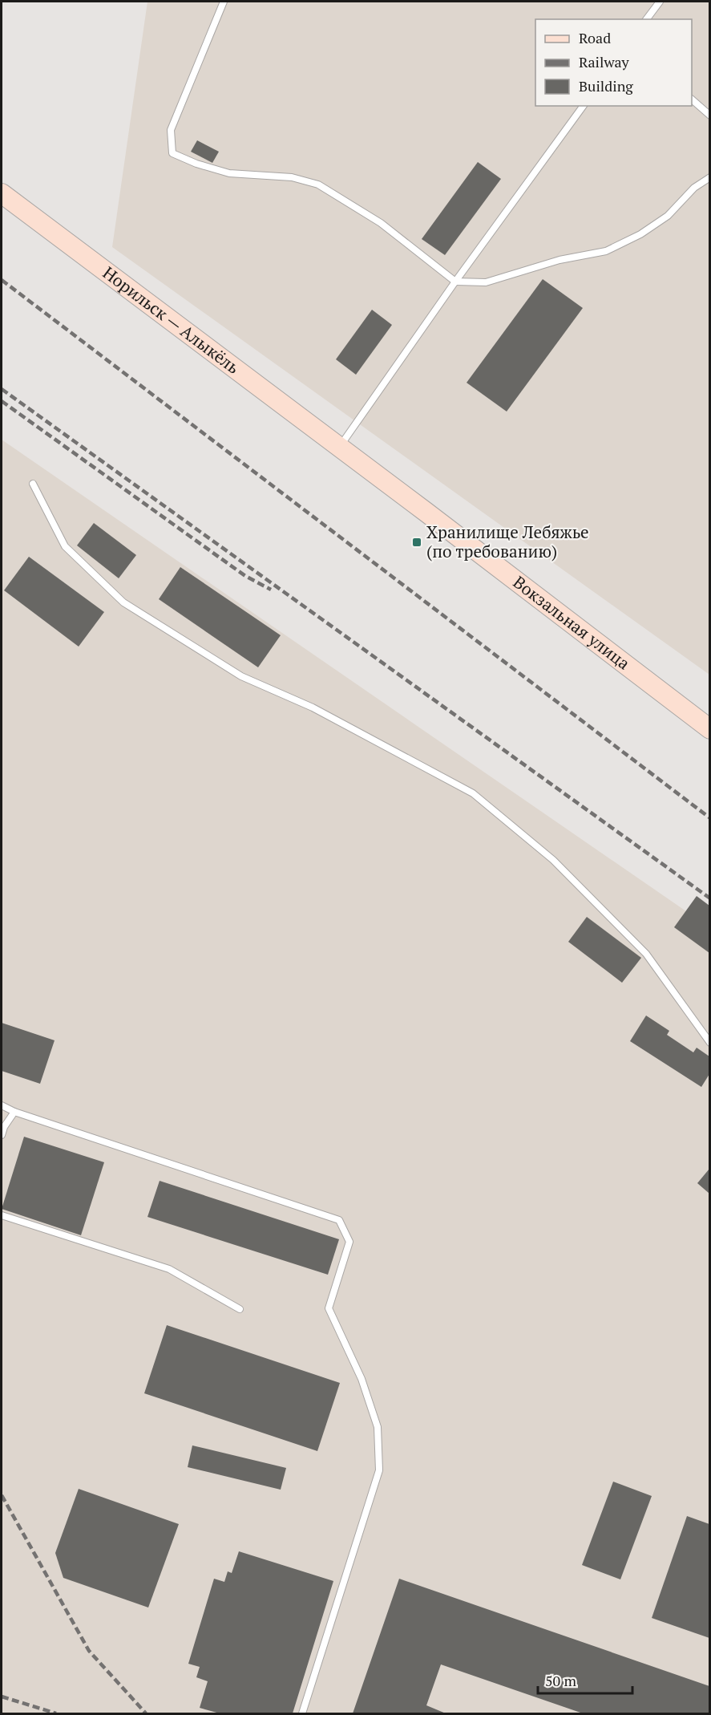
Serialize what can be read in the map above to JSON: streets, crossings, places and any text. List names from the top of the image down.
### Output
{
  "streets": {
    "main road": ["Норильск — Алыкёль", "Вокзальная улица"]
  },
  "crossings": [
    ["Норильск — Алыкёль", "Вокзальная улица"]
  ],
  "places": {
    "transit": ["Хранилище Лебяжье (по требованию)"]
  },
  "legend": ["Road", "Railway", "Building"],
  "scale_bar": "50 m"
}
